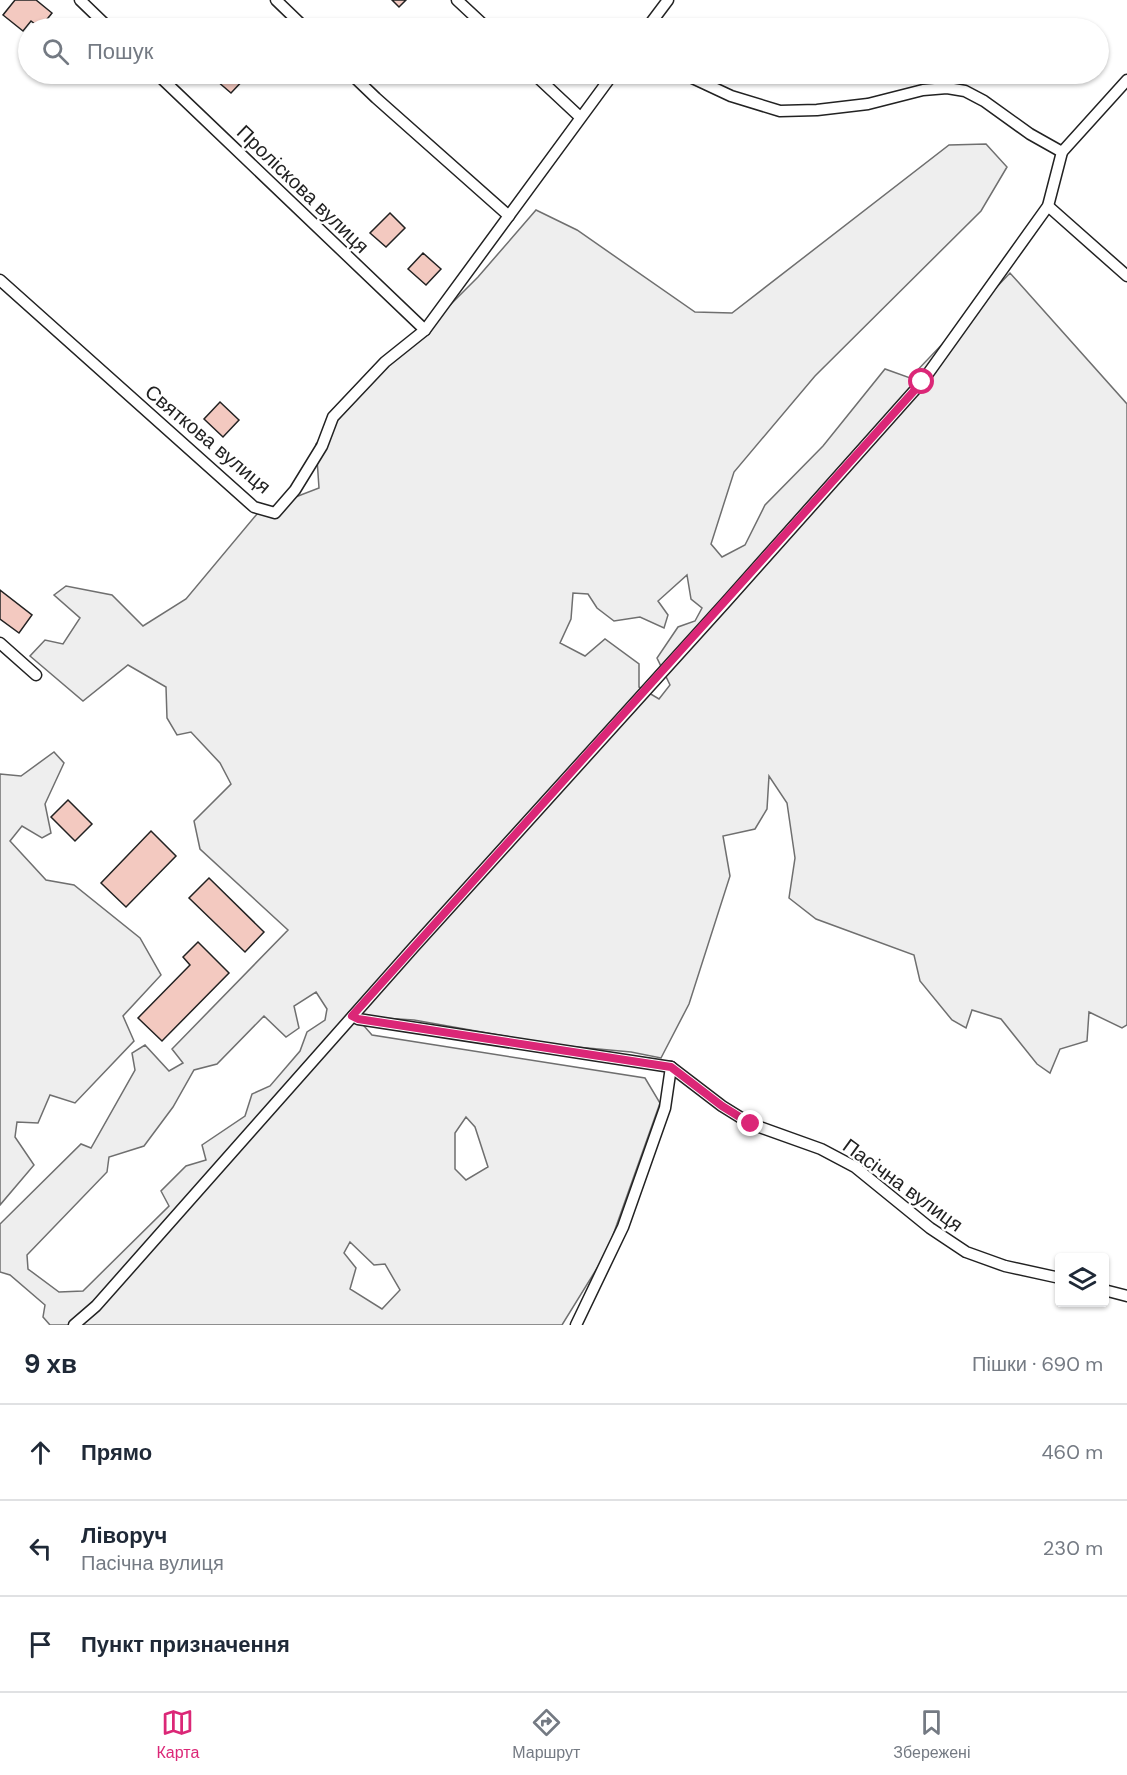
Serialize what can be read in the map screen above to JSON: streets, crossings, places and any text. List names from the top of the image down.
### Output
{
  "streets": {
    "street": ["Проліскова вулиця", "Святкова вулиця", "Пасічна вулиця"]
  },
  "crossings": [
    ["Проліскова вулиця", "Святкова вулиця"]
  ],
  "page": {
    "search": "Пошук",
    "heading": ["9 хв", "Пішки · 690 m"],
    "list": [
      ["Прямо", "460 m"],
      ["Ліворуч", "Пасічна вулиця", "230 m"],
      "Пункт призначення"
    ],
    "nav": ["Карта", "Маршрут", "Збережені"]
  }
}
